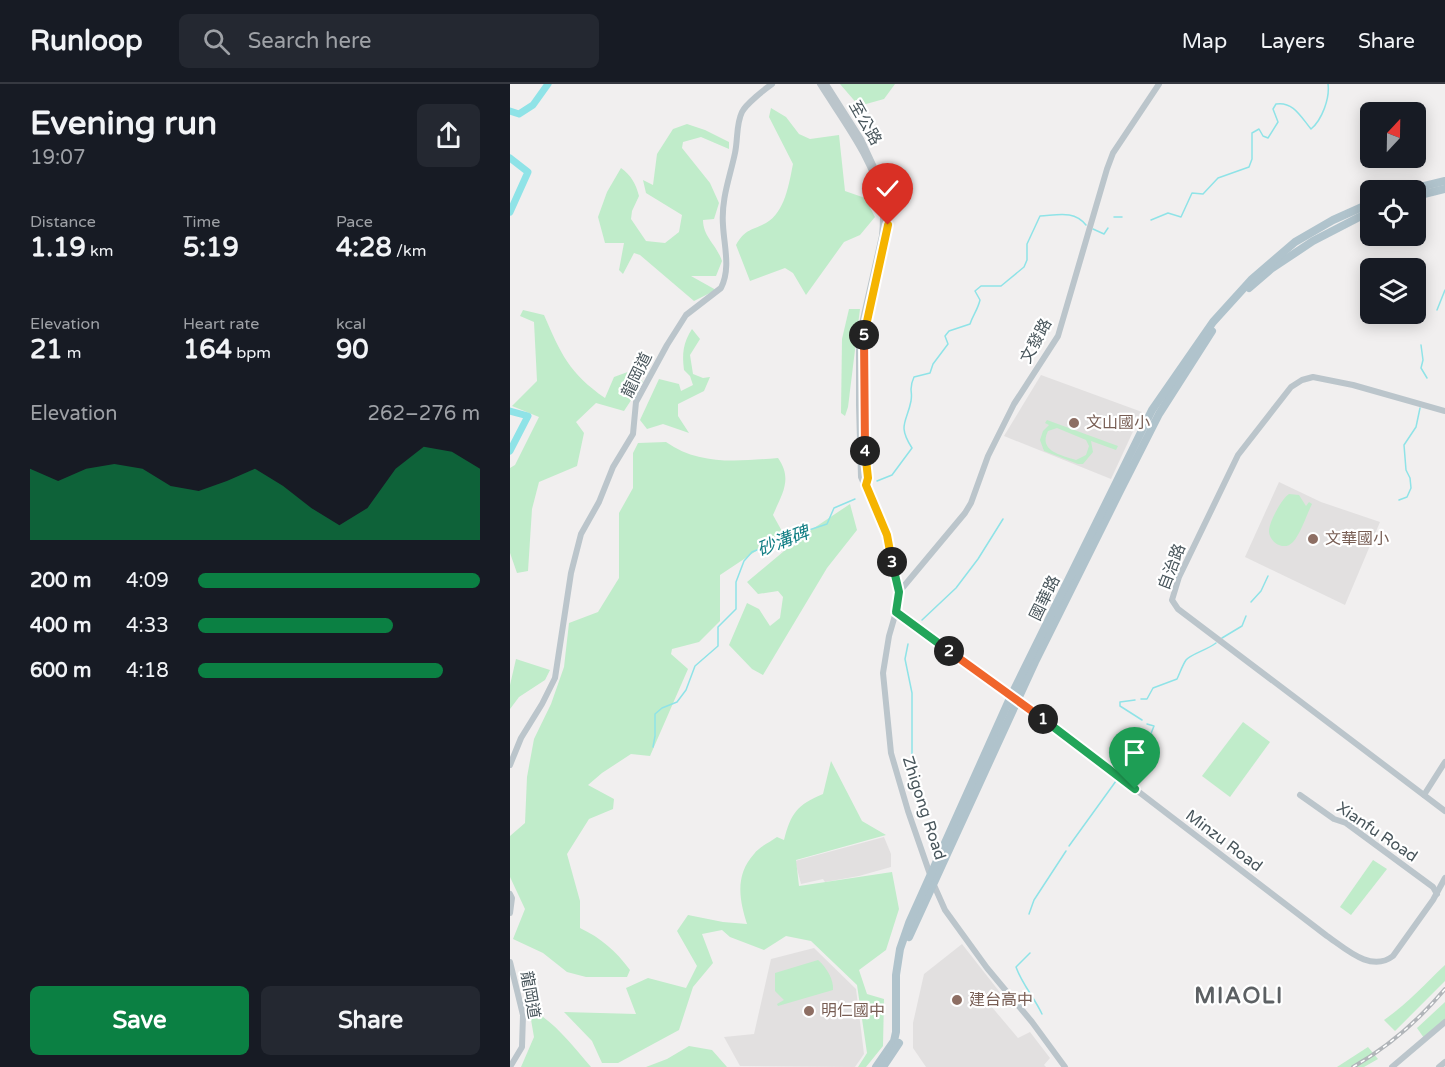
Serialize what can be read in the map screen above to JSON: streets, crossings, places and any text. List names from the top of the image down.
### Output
{
  "streets": {
    "main road": ["國華路"],
    "street": [
      "至公路",
      "文發路",
      "龍岡道",
      "自治路",
      "Zhigong Road",
      "Xianfu Road",
      "Minzu Road"
    ]
  },
  "crossings": [
    ["至公路", "Zhigong Road"],
    ["文發路", "Zhigong Road"],
    ["國華路", "Zhigong Road"],
    ["國華路", "Minzu Road"],
    ["Zhigong Road", "Minzu Road"],
    ["Xianfu Road", "Minzu Road"]
  ],
  "districts": ["MIAOLI"],
  "water": ["砂溝碑"],
  "places": [
    "文山國小",
    "文華國小",
    "建台高中",
    "明仁國中"
  ],
  "north": "top",
  "page": {
    "header": "Runloop",
    "search": "Search here",
    "nav": ["Map", "Layers", "Share"],
    "heading": ["Evening run", "19:07"],
    "stats": [
      ["Distance", "1.19 km"],
      ["Time", "5:19"],
      ["Pace", "4:28 /km"],
      ["Elevation", "21 m"],
      ["Heart rate", "164 bpm"],
      ["kcal", "90"]
    ],
    "pins": [
      "5",
      "4",
      "3",
      "2",
      "1"
    ],
    "chart": ["Elevation", "262–276 m"],
    "list": [
      {
        "name": "200 m",
        "note": "4:09"
      },
      {
        "name": "400 m",
        "note": "4:33"
      },
      {
        "name": "600 m",
        "note": "4:18"
      }
    ],
    "buttons": ["Save", "Share"]
  }
}
